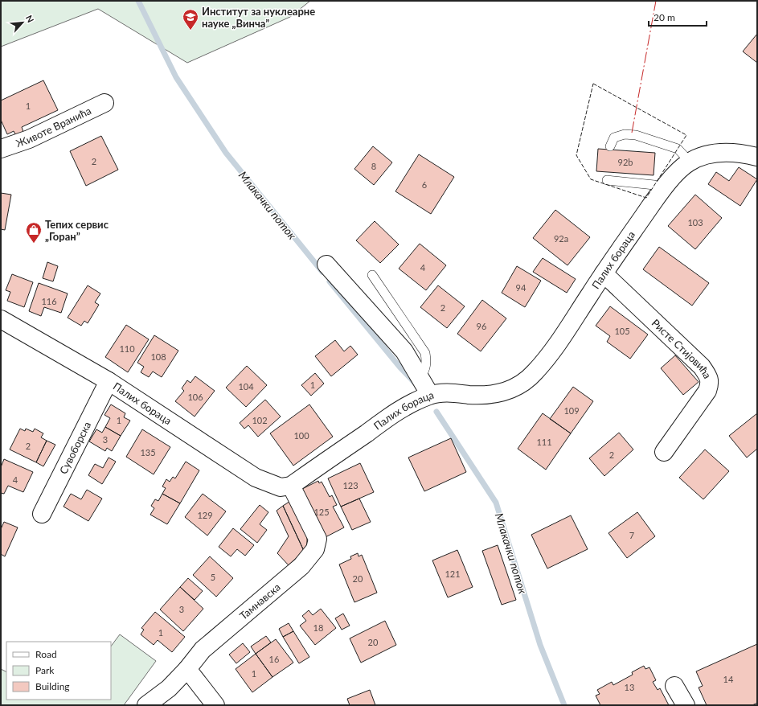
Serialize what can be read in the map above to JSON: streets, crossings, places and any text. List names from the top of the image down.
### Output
{
  "streets": {
    "street": [
      "Животе Вранића",
      "Палих бораца",
      "Ристе Стијовића",
      "Сувоборска",
      "Тамнавска"
    ]
  },
  "crossings": [
    ["Палих бораца", "Ристе Стијовића"],
    ["Палих бораца", "Сувоборска"],
    ["Палих бораца", "Тамнавска"]
  ],
  "water": ["Млакачки поток"],
  "places": {
    "school or university": ["Институт за нуклеарне науке „Винча”"],
    "shop": ["Тепих сервис „Горан”"]
  },
  "house_numbers": [
    "1",
    "2",
    "92b",
    "8",
    "6",
    "103",
    "92a",
    "4",
    "94",
    "116",
    "2",
    "96",
    "105",
    "110",
    "108",
    "1",
    "104",
    "106",
    "109",
    "1",
    "102",
    "100",
    "3",
    "111",
    "2",
    "135",
    "2",
    "4",
    "123",
    "125",
    "129",
    "7",
    "121",
    "5",
    "20",
    "3",
    "18",
    "1",
    "20",
    "16",
    "1",
    "14",
    "13"
  ],
  "legend": ["Road", "Park", "Building"],
  "scale_bar": "20 m",
  "north": "top right"
}
